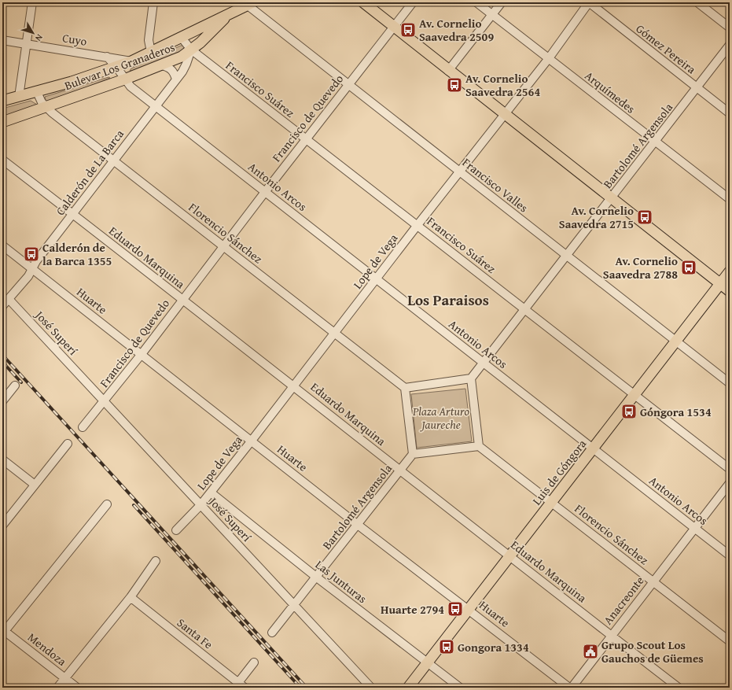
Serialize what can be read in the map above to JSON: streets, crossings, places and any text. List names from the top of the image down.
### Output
{
  "streets": {
    "main road": ["Bulevar Los Granaderos", "Luis de Góngora"],
    "street": [
      "Cuyo",
      "Gómez Pereira",
      "Francisco Suárez",
      "Arquímedes",
      "Francisco de Quevedo",
      "Bartolomé Argensola",
      "Calderón de La Barca",
      "Francisco Valles",
      "Antonio Arcos",
      "Florencio Sánchez",
      "Eduardo Marquina",
      "Lope de Vega",
      "Huarte",
      "José Superí",
      "Las Junturas",
      "Anacreonte",
      "Santa Fe",
      "Mendoza"
    ]
  },
  "crossings": [
    ["Cuyo", "Bulevar Los Granaderos"],
    ["Gómez Pereira", "Bartolomé Argensola"],
    ["Gómez Pereira", "Lope de Vega"],
    ["Bulevar Los Granaderos", "Francisco Suárez"],
    ["Bulevar Los Granaderos", "Calderón de La Barca"],
    ["Bulevar Los Granaderos", "Francisco Valles"],
    ["Bulevar Los Granaderos", "Antonio Arcos"],
    ["Bulevar Los Granaderos", "Florencio Sánchez"],
    ["Francisco Suárez", "Francisco de Quevedo"],
    ["Francisco Suárez", "Bartolomé Argensola"],
    ["Francisco Suárez", "Calderón de La Barca"],
    ["Francisco Suárez", "Lope de Vega"],
    ["Francisco Suárez", "Luis de Góngora"],
    ["Arquímedes", "Bartolomé Argensola"],
    ["Arquímedes", "Lope de Vega"],
    ["Francisco de Quevedo", "Francisco Valles"],
    ["Francisco de Quevedo", "Antonio Arcos"],
    ["Francisco de Quevedo", "Florencio Sánchez"],
    ["Francisco de Quevedo", "Eduardo Marquina"],
    ["Francisco de Quevedo", "Huarte"],
    ["Francisco de Quevedo", "José Superí"],
    ["Bartolomé Argensola", "Francisco Valles"],
    ["Bartolomé Argensola", "Antonio Arcos"],
    ["Bartolomé Argensola", "Eduardo Marquina"],
    ["Bartolomé Argensola", "Huarte"],
    ["Bartolomé Argensola", "José Superí"],
    ["Bartolomé Argensola", "Las Junturas"],
    ["Calderón de La Barca", "Antonio Arcos"],
    ["Calderón de La Barca", "Florencio Sánchez"],
    ["Calderón de La Barca", "Eduardo Marquina"],
    ["Calderón de La Barca", "Huarte"],
    ["Calderón de La Barca", "José Superí"],
    ["Francisco Valles", "Lope de Vega"],
    ["Francisco Valles", "Luis de Góngora"],
    ["Antonio Arcos", "Lope de Vega"],
    ["Antonio Arcos", "Luis de Góngora"],
    ["Antonio Arcos", "Anacreonte"],
    ["Florencio Sánchez", "Lope de Vega"],
    ["Florencio Sánchez", "Luis de Góngora"],
    ["Florencio Sánchez", "Anacreonte"],
    ["Eduardo Marquina", "Lope de Vega"],
    ["Eduardo Marquina", "Luis de Góngora"],
    ["Eduardo Marquina", "Anacreonte"],
    ["Lope de Vega", "Huarte"],
    ["Lope de Vega", "José Superí"],
    ["Lope de Vega", "Las Junturas"],
    ["Huarte", "Luis de Góngora"],
    ["Huarte", "Anacreonte"],
    ["Luis de Góngora", "Las Junturas"]
  ],
  "districts": ["Los Paraisos"],
  "parks": ["Plaza Arturo Jaureche"],
  "places": {
    "bus stop": [
      "Av. Cornelio Saavedra 2509",
      "Av. Cornelio Saavedra 2564",
      "Av. Cornelio Saavedra 2715",
      "Calderón de la Barca 1355",
      "Av. Cornelio Saavedra 2788",
      "Góngora 1534",
      "Huarte 2794",
      "Gongora 1334"
    ],
    "public building": ["Grupo Scout Los Gauchos de Güemes"]
  },
  "north": "bottom right"
}
